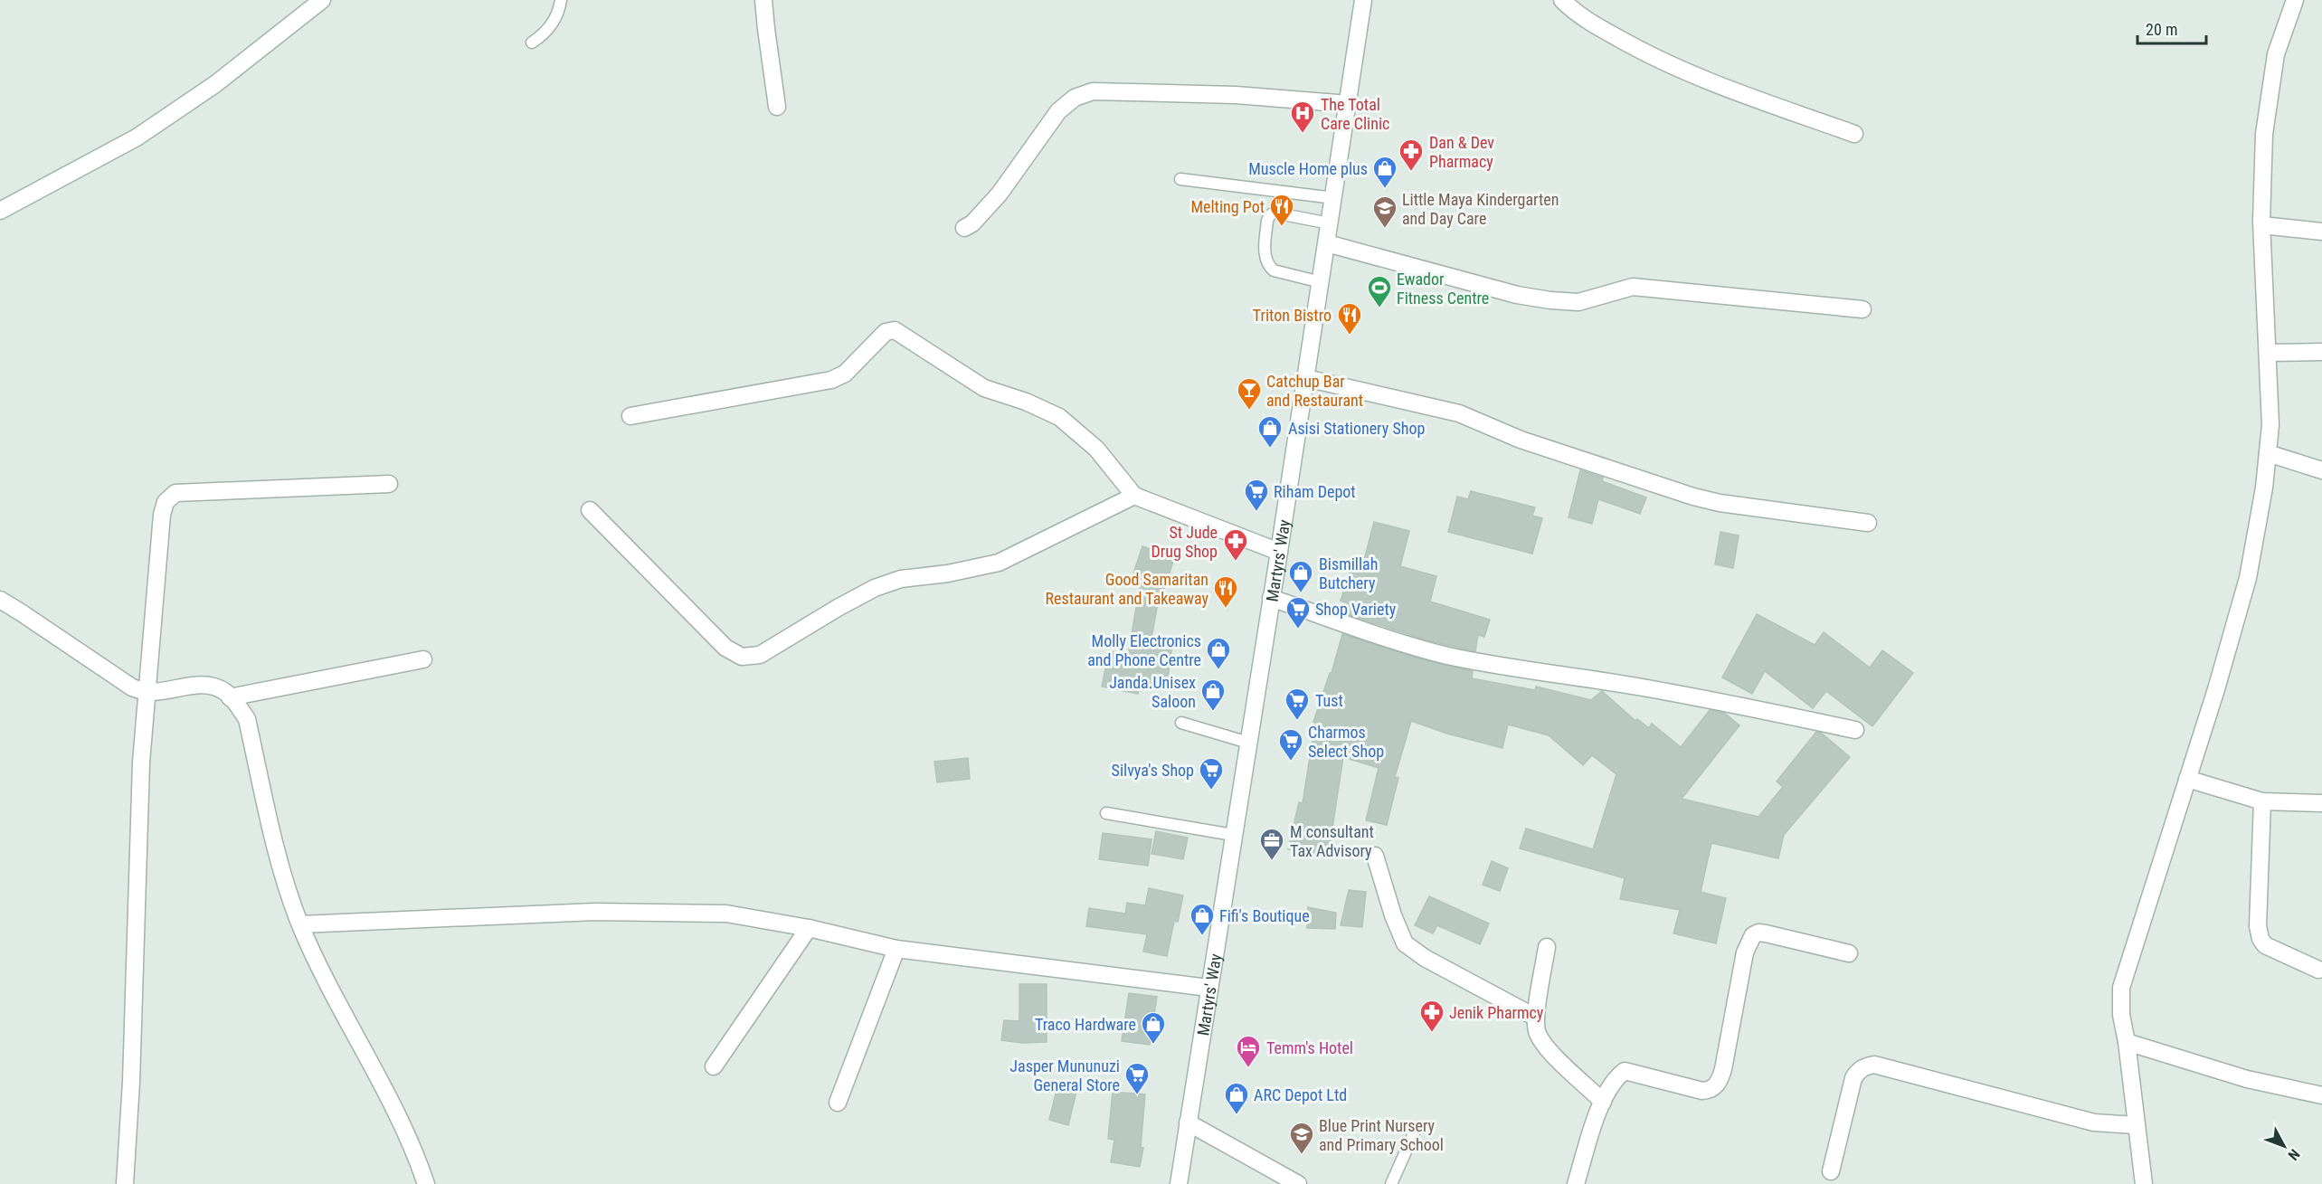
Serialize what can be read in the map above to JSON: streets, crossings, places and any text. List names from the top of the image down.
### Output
{
  "streets": {
    "street": ["Martyrs' Way"]
  },
  "places": {
    "hospital": ["The Total Care Clinic"],
    "pharmacy": ["Dan & Dev Pharmacy", "St Jude Drug Shop", "Jenik Pharmcy"],
    "shop": [
      "Muscle Home plus",
      "Asisi Stationery Shop",
      "Bismillah Butchery",
      "Molly Electronics and Phone Centre",
      "Janda.Unisex Saloon",
      "Fifi's Boutique",
      "Traco Hardware",
      "ARC Depot Ltd"
    ],
    "restaurant": ["Melting Pot", "Triton Bistro", "Good Samaritan Restaurant and Takeaway"],
    "school or university": ["Little Maya Kindergarten and Day Care", "Blue Print Nursery and Primary School"],
    "sports": ["Ewador Fitness Centre"],
    "bar": ["Catchup Bar and Restaurant"],
    "supermarket": [
      "Riham Depot",
      "Shop Variety",
      "Tust",
      "Charmos Select Shop",
      "Silvya's Shop",
      "Jasper Mununuzi General Store"
    ],
    "office": ["M consultant Tax Advisory"],
    "hotel": ["Temm's Hotel"]
  },
  "scale_bar": "20 m",
  "north": "bottom right"
}
